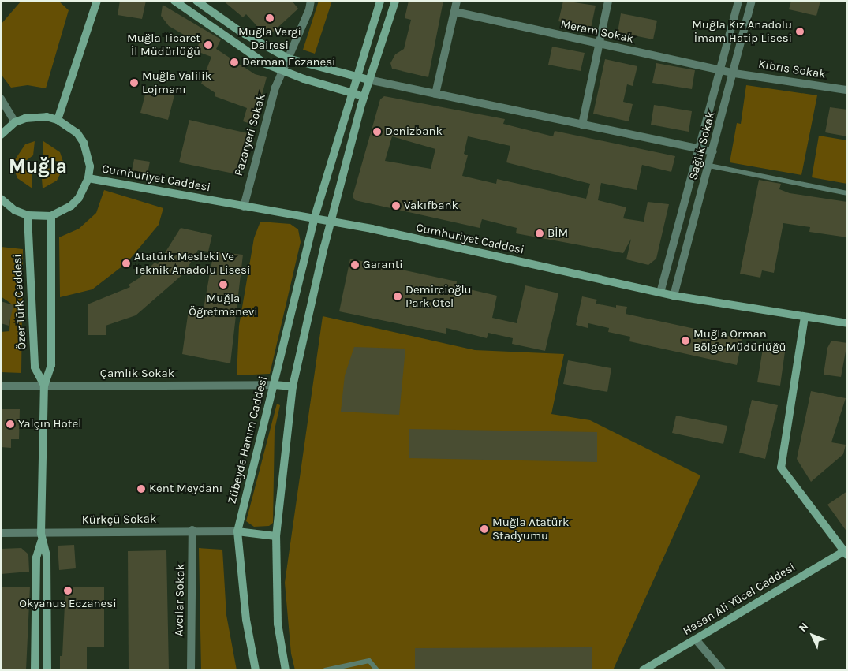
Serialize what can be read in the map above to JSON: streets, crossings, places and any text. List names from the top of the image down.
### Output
{
  "streets": {
    "main road": [
      "Cumhuriyet Caddesi",
      "Özer Türk Caddesi",
      "Zübeyde Hanım Caddesi",
      "Hasan Ali Yücel Caddesi"
    ],
    "street": [
      "Meram Sokak",
      "Kıbrıs Sokak",
      "Pazaryeri Sokak",
      "Sağlık Sokak",
      "Çamlık Sokak",
      "Kürkçü Sokak",
      "Avcılar Sokak"
    ]
  },
  "crossings": [
    ["Meram Sokak", "Kıbrıs Sokak"],
    ["Meram Sokak", "Sağlık Sokak"],
    ["Kıbrıs Sokak", "Sağlık Sokak"],
    ["Pazaryeri Sokak", "Cumhuriyet Caddesi"],
    ["Sağlık Sokak", "Cumhuriyet Caddesi"],
    ["Cumhuriyet Caddesi", "Zübeyde Hanım Caddesi"],
    ["Özer Türk Caddesi", "Çamlık Sokak"],
    ["Özer Türk Caddesi", "Kürkçü Sokak"],
    ["Çamlık Sokak", "Zübeyde Hanım Caddesi"],
    ["Zübeyde Hanım Caddesi", "Kürkçü Sokak"],
    ["Kürkçü Sokak", "Avcılar Sokak"]
  ],
  "districts": ["Muğla"],
  "places": [
    "Muğla Vergi Dairesi",
    "Muğla Kız Anadolu İmam Hatip Lisesi",
    "Muğla Ticaret İl Müdürlüğü",
    "Derman Eczanesi",
    "Muğla Valilik Lojmanı",
    "Denizbank",
    "Vakıfbank",
    "BİM",
    "Atatürk Mesleki Ve Teknik Anadolu Lisesi",
    "Garanti",
    "Muğla Öğretmenevi",
    "Demircioğlu Park Otel",
    "Muğla Orman Bölge Müdürlüğü",
    "Yalçın Hotel",
    "Kent Meydanı",
    "Muğla Atatürk Stadyumu",
    "Okyanus Eczanesi"
  ],
  "north": "top left"
}
